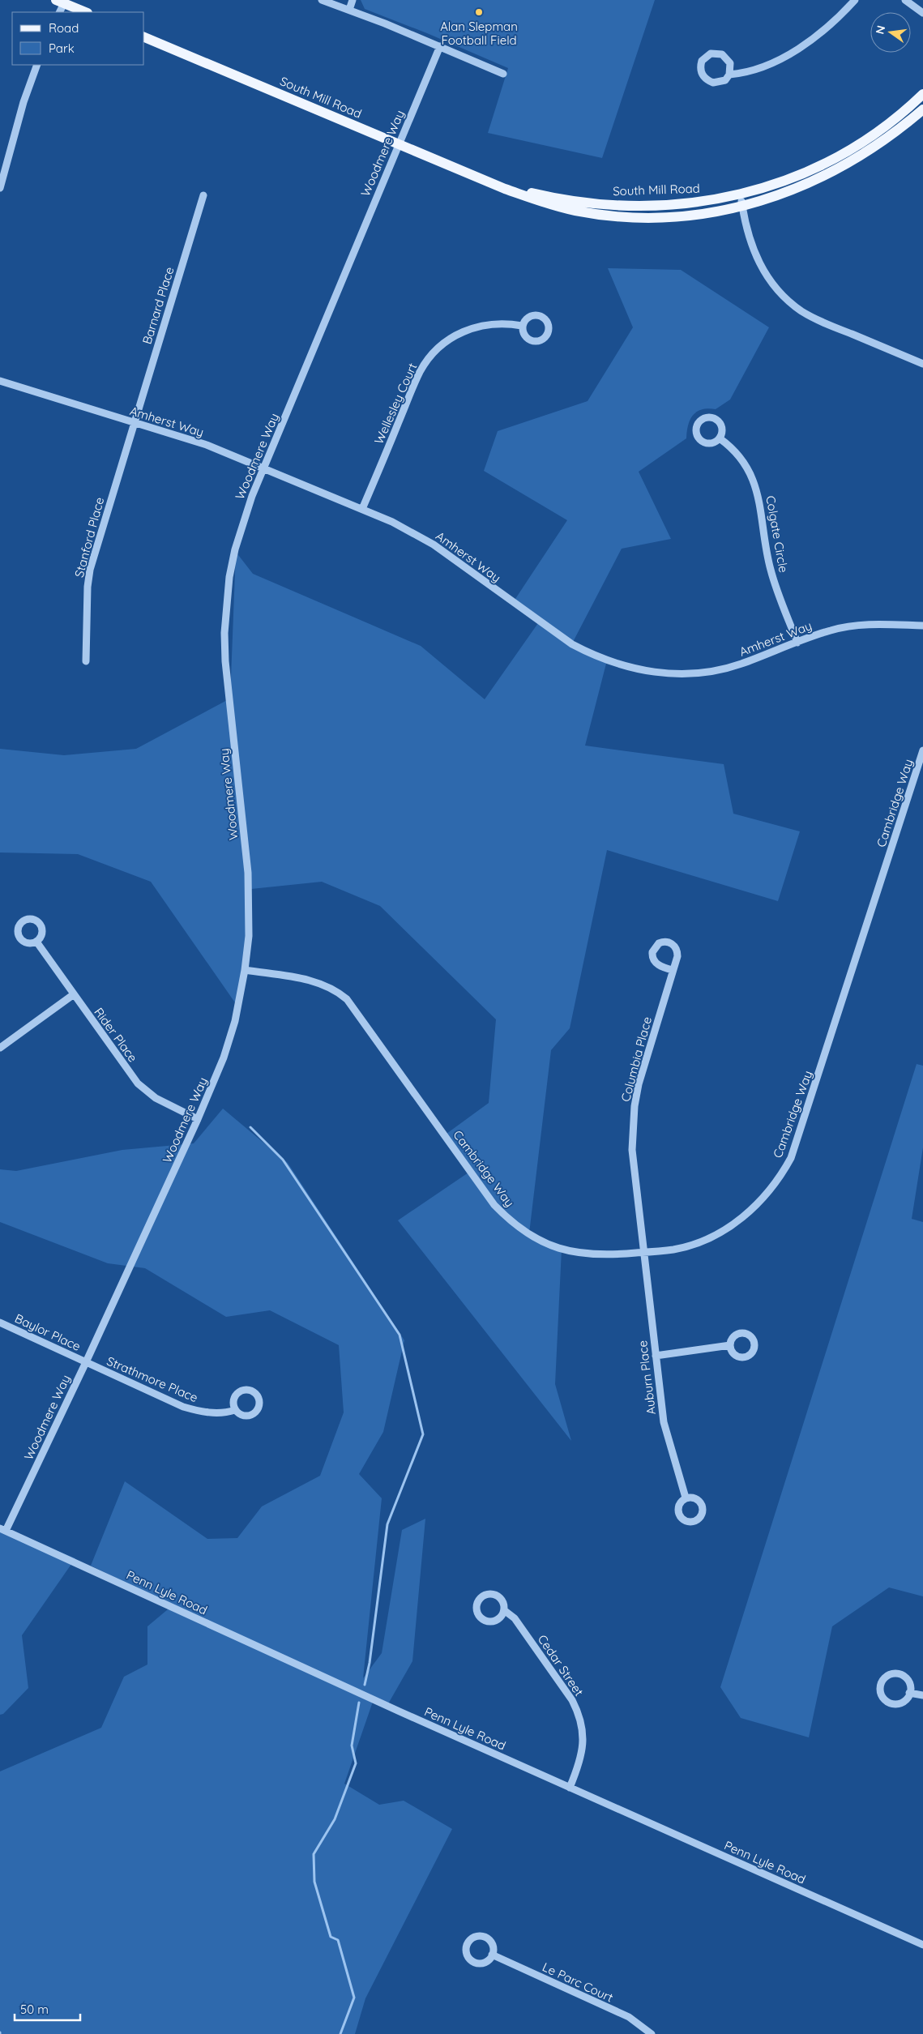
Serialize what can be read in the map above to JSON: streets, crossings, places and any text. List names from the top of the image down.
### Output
{
  "streets": {
    "main road": ["South Mill Road"],
    "street": [
      "Woodmere Way",
      "Barnard Place",
      "Wellesley Court",
      "Amherst Way",
      "Colgate Circle",
      "Stanford Place",
      "Cambridge Way",
      "Rider Place",
      "Columbia Place",
      "Baylor Place",
      "Auburn Place",
      "Strathmore Place",
      "Penn Lyle Road",
      "Cedar Street",
      "Le Parc Court"
    ]
  },
  "crossings": [
    ["South Mill Road", "Woodmere Way"],
    ["Woodmere Way", "Amherst Way"],
    ["Woodmere Way", "Cambridge Way"],
    ["Woodmere Way", "Rider Place"],
    ["Woodmere Way", "Baylor Place"],
    ["Woodmere Way", "Strathmore Place"],
    ["Woodmere Way", "Penn Lyle Road"],
    ["Barnard Place", "Amherst Way"],
    ["Barnard Place", "Stanford Place"],
    ["Wellesley Court", "Amherst Way"],
    ["Amherst Way", "Colgate Circle"],
    ["Amherst Way", "Stanford Place"],
    ["Cambridge Way", "Columbia Place"],
    ["Cambridge Way", "Auburn Place"],
    ["Columbia Place", "Auburn Place"],
    ["Baylor Place", "Strathmore Place"],
    ["Penn Lyle Road", "Cedar Street"]
  ],
  "places": ["Alan Slepman Football Field"],
  "legend": ["Road", "Park"],
  "scale_bar": "50 m",
  "north": "left"
}
